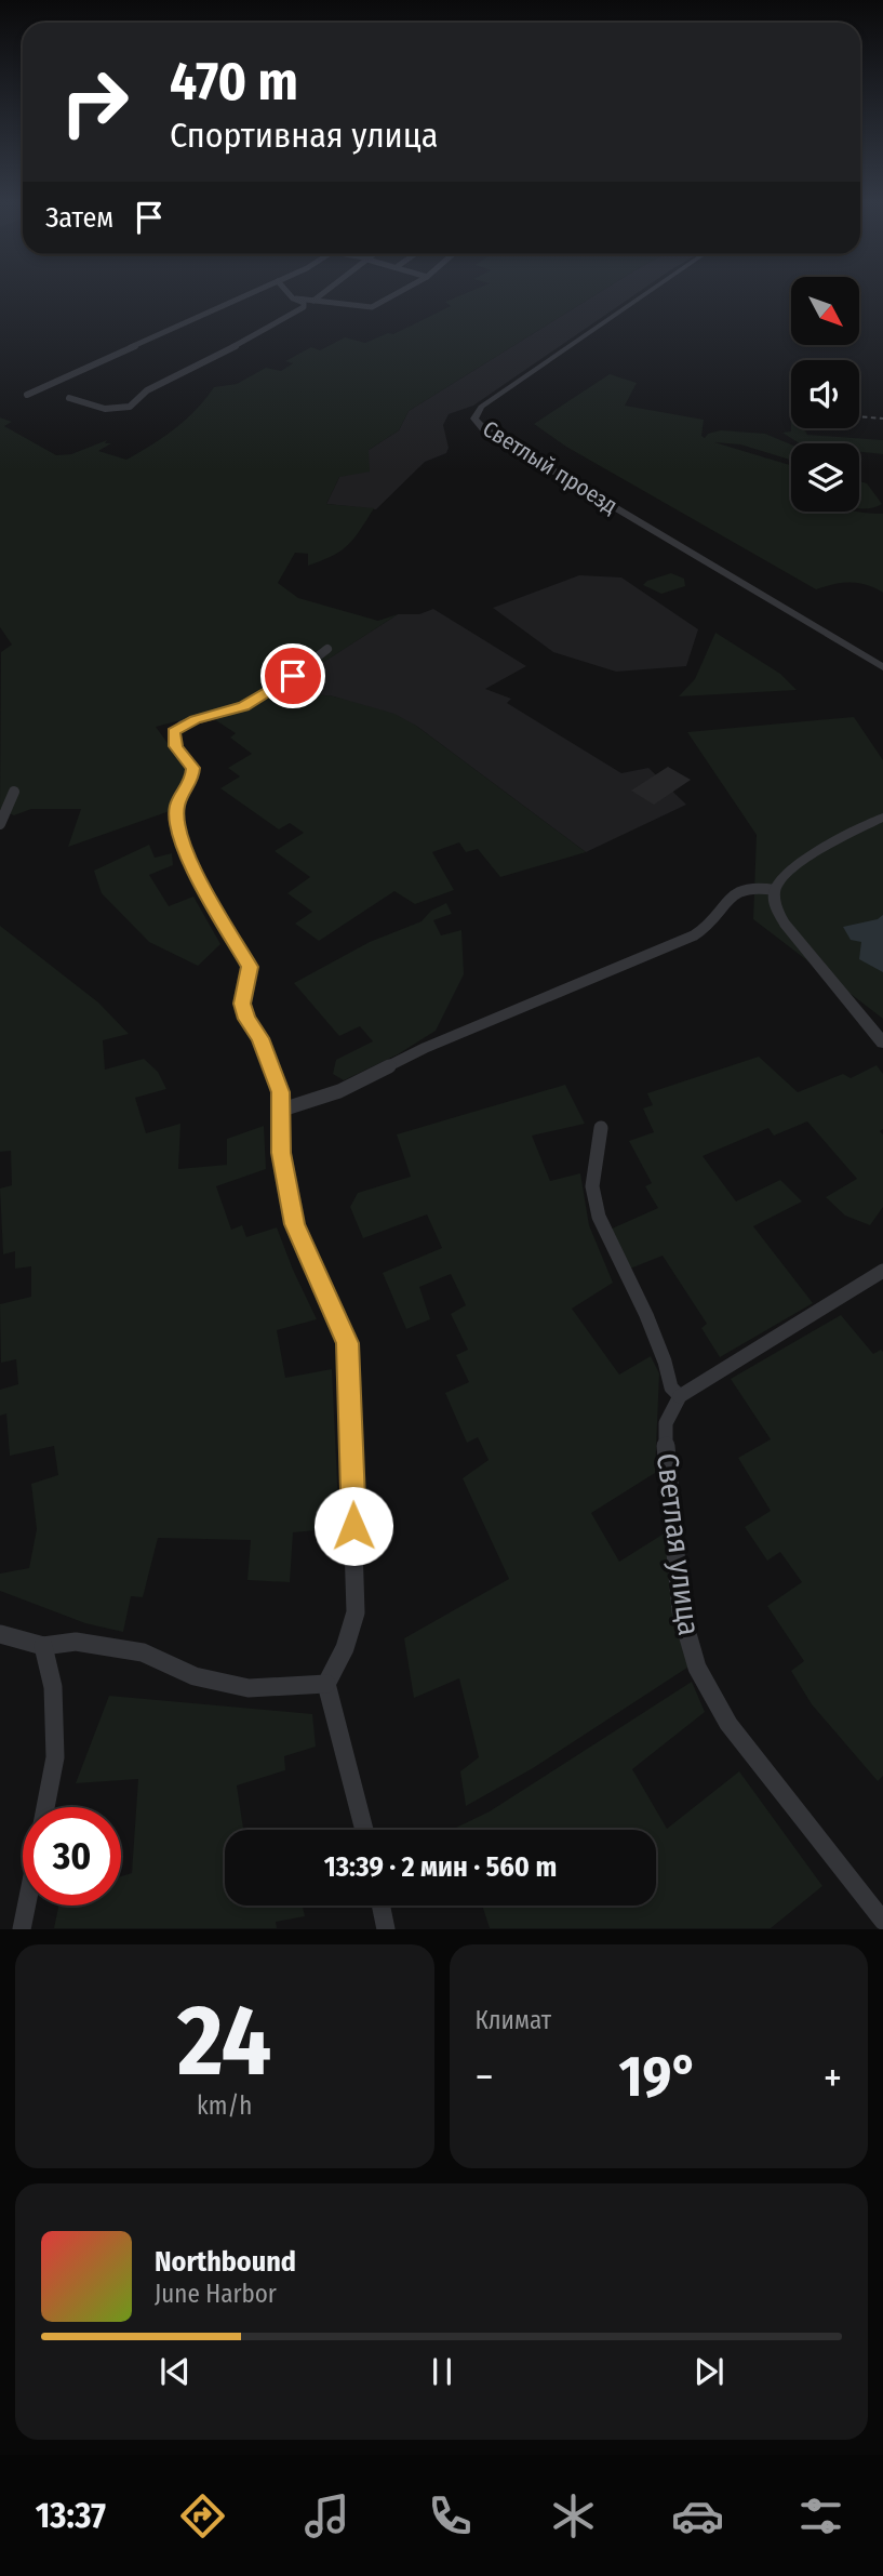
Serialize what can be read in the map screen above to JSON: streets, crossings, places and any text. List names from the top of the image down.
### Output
{
  "streets": {
    "street": ["Светлый проезд", "Светлая улица"]
  },
  "north": "bottom right",
  "page": {
    "turn": ["470 m", "Спортивная улица"],
    "then": "Затем",
    "limit": "30",
    "trip": "13:39 · 2 мин · 560 m",
    "tile": [
      ["24", "km/h"],
      "Климат"
    ],
    "heat": ["−", "19°", "+"],
    "song": ["Northbound", "June Harbor"],
    "tabs": "13:37"
  }
}
